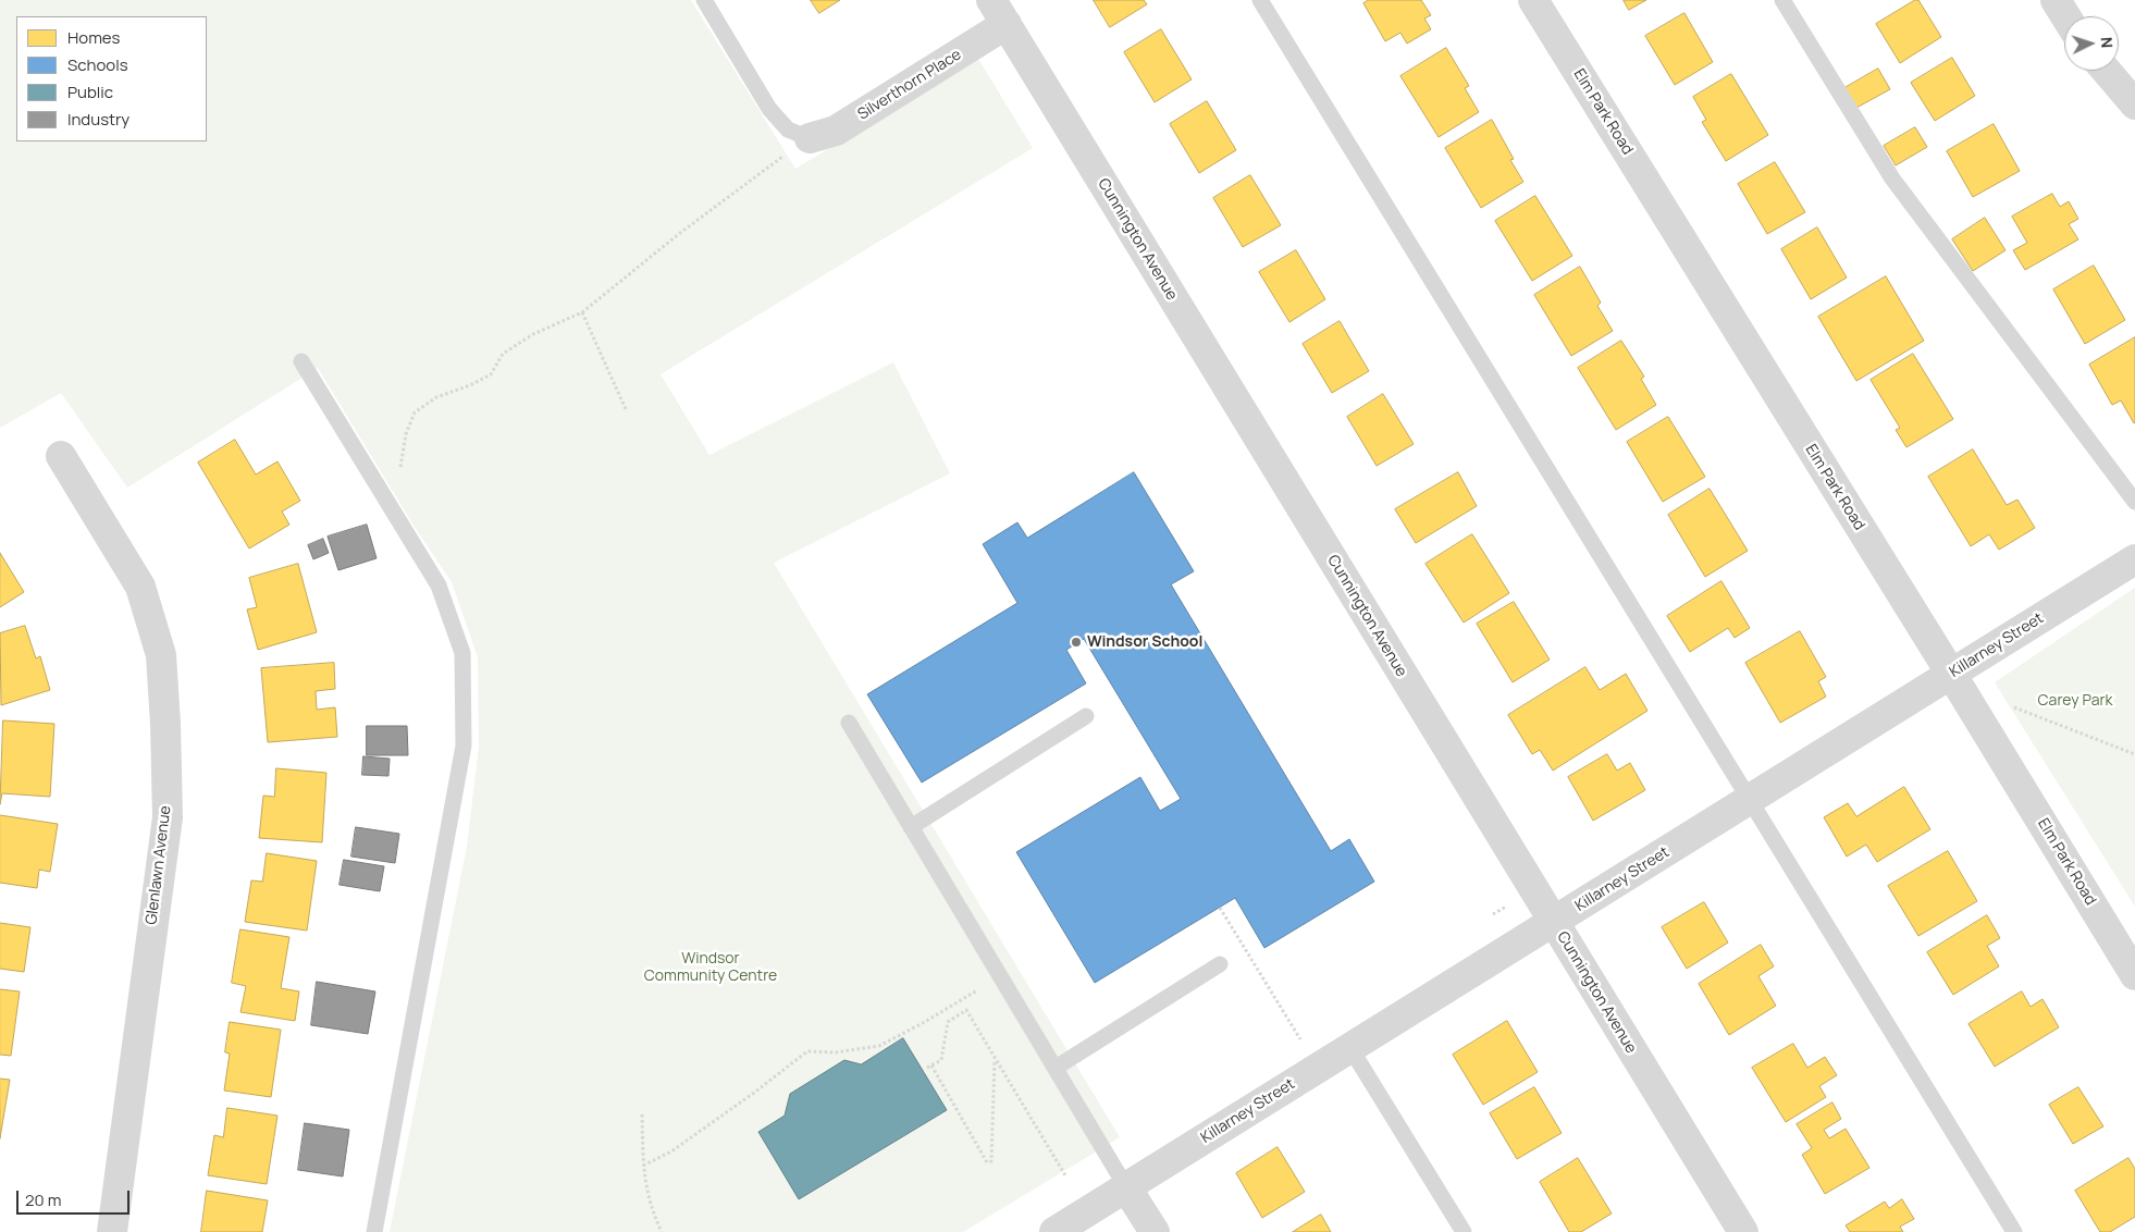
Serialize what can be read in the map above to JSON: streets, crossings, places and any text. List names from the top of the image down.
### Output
{
  "streets": {
    "street": [
      "Silverthorn Place",
      "Elm Park Road",
      "Cunnington Avenue",
      "Killarney Street",
      "Glenlawn Avenue"
    ]
  },
  "crossings": [
    ["Silverthorn Place", "Cunnington Avenue"],
    ["Elm Park Road", "Killarney Street"],
    ["Cunnington Avenue", "Killarney Street"]
  ],
  "parks": ["Carey Park", "Windsor Community Centre"],
  "places": ["Windsor School"],
  "legend": [
    "Homes",
    "Schools",
    "Public",
    "Industry"
  ],
  "scale_bar": "20 m",
  "north": "right"
}
